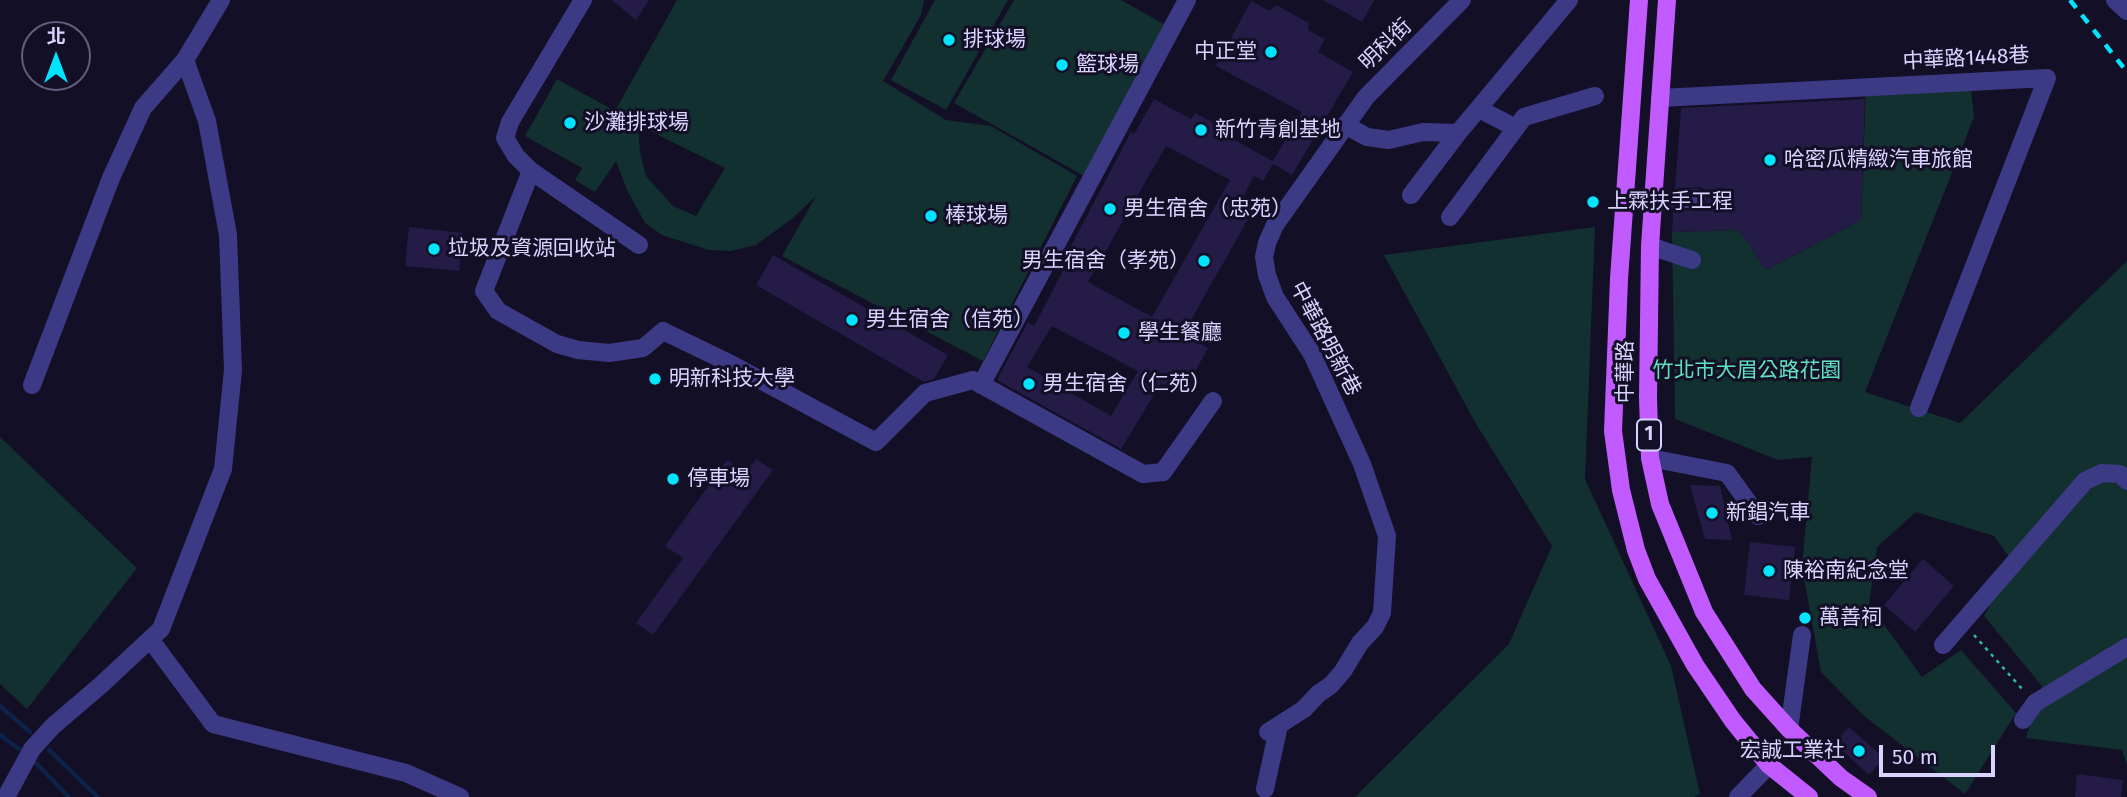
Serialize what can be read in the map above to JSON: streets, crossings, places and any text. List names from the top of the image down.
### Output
{
  "streets": {
    "main road": ["中華路", "1"],
    "street": ["明科街", "中華路1448巷", "中華路明新巷"]
  },
  "crossings": [
    ["明科街", "中華路明新巷"],
    ["中華路1448巷", "中華路"]
  ],
  "parks": ["竹北市大眉公路花園"],
  "places": [
    "排球場",
    "中正堂",
    "籃球場",
    "沙灘排球場",
    "新竹青創基地",
    "哈密瓜精緻汽車旅館",
    "上霖扶手工程",
    "男生宿舍（忠苑）",
    "棒球場",
    "垃圾及資源回收站",
    "男生宿舍（孝苑）",
    "男生宿舍（信苑）",
    "學生餐廳",
    "明新科技大學",
    "男生宿舍（仁苑）",
    "停車場",
    "新錩汽車",
    "陳裕南紀念堂",
    "萬善祠",
    "宏誠工業社"
  ],
  "scale_bar": "50 m",
  "north": "top"
}
